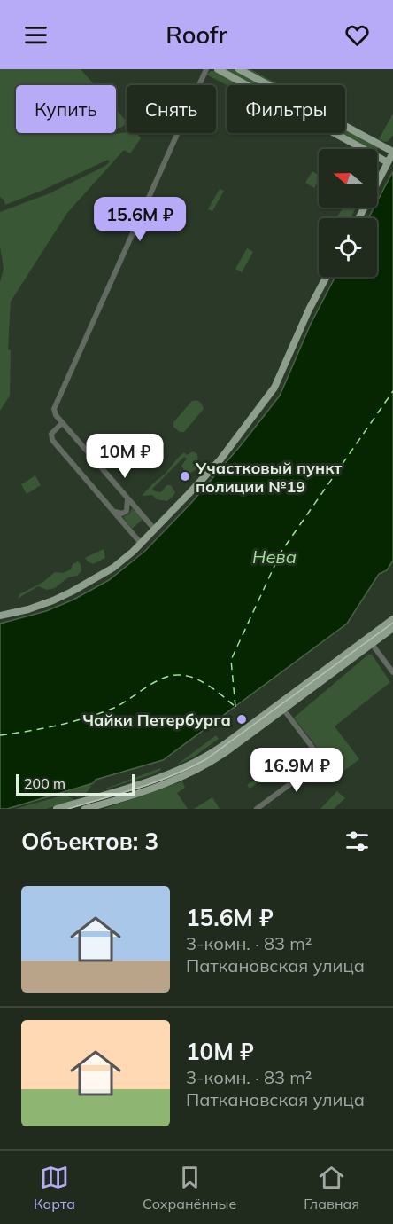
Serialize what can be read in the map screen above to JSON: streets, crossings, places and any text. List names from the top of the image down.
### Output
{
  "water": ["Нева"],
  "places": ["Участковый пункт полиции №19", "Чайки Петербурга"],
  "scale_bar": "200 m",
  "north": "left",
  "page": {
    "header": "Roofr",
    "chip": ["Купить", "Снять", "Фильтры"],
    "price": ["15.6M ₽", "10M ₽", "16.9M ₽"],
    "scale": "200 m",
    "heading": "Объектов: 3",
    "list": [
      {
        "name": "15.6M ₽",
        "note": "3-комн. · 83 m² · Паткановская улица"
      },
      {
        "name": "10M ₽",
        "note": "3-комн. · 83 m² · Паткановская улица"
      }
    ],
    "tabs": ["Карта", "Сохранённые", "Главная"]
  }
}
